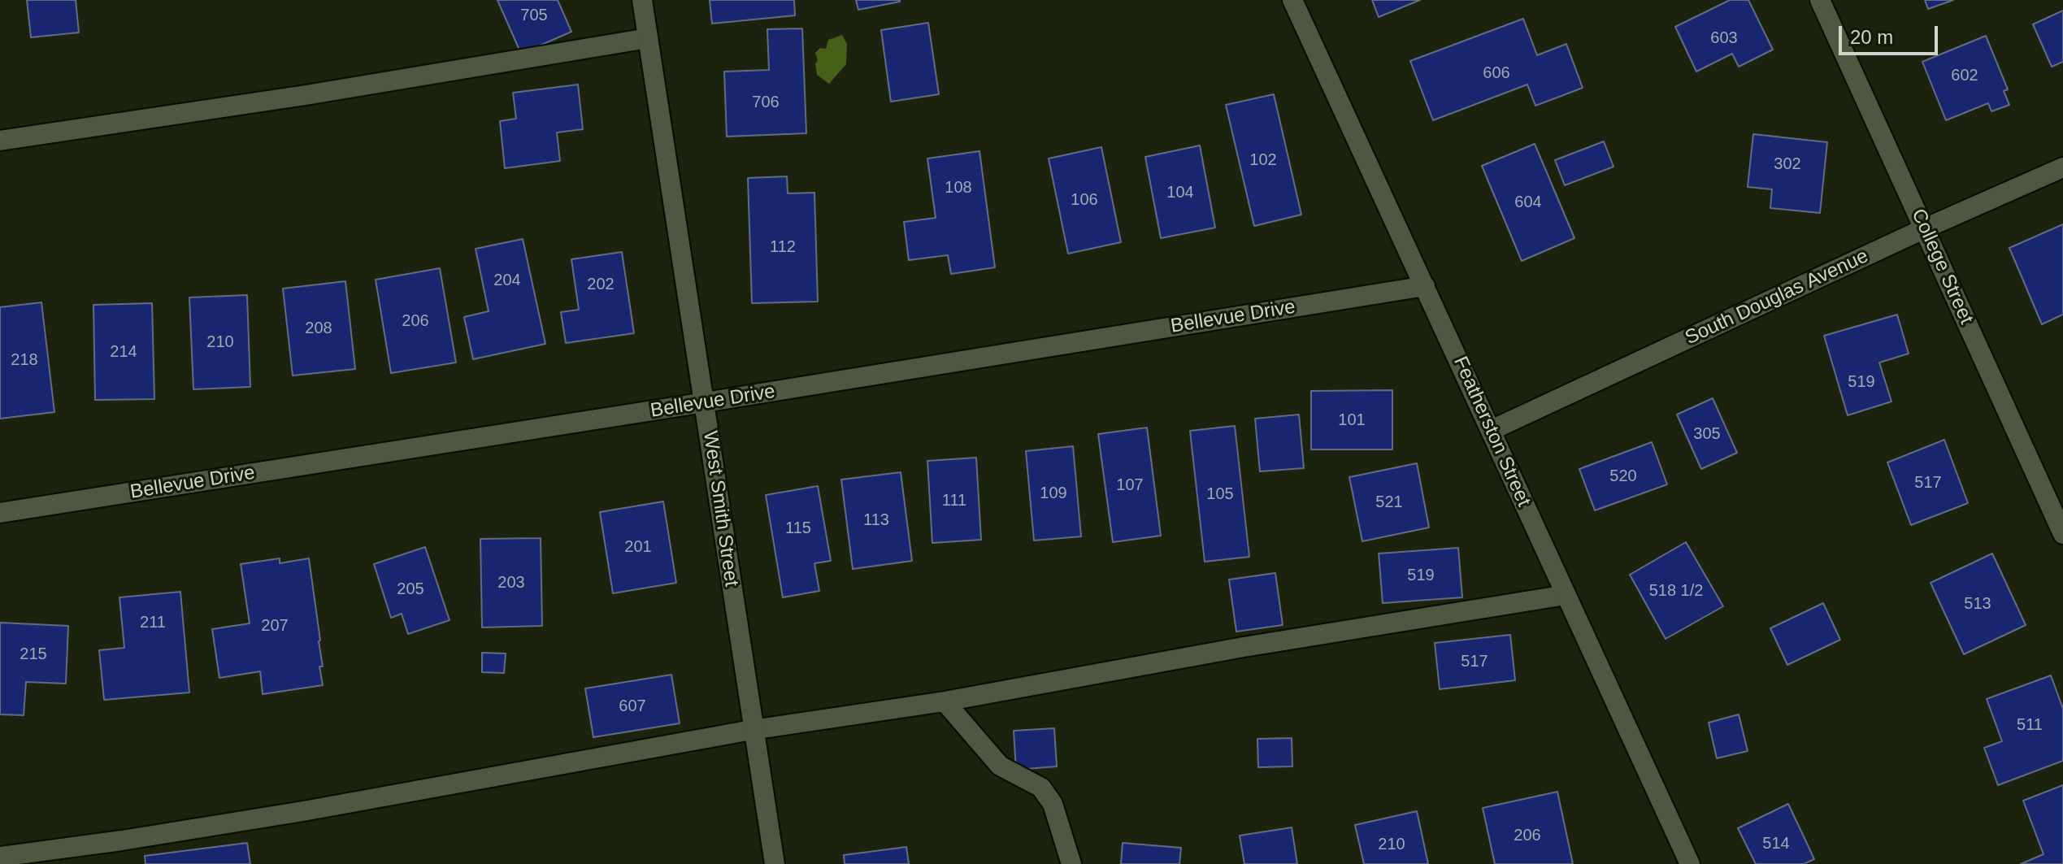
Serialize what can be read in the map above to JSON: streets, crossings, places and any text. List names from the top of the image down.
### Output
{
  "streets": {
    "street": [
      "College Street",
      "South Douglas Avenue",
      "Bellevue Drive",
      "Featherston Street",
      "West Smith Street"
    ]
  },
  "crossings": [
    ["College Street", "South Douglas Avenue"],
    ["South Douglas Avenue", "Featherston Street"],
    ["Bellevue Drive", "Featherston Street"],
    ["Bellevue Drive", "West Smith Street"]
  ],
  "house_numbers": [
    "705",
    "603",
    "606",
    "602",
    "706",
    "102",
    "302",
    "108",
    "104",
    "106",
    "604",
    "112",
    "204",
    "202",
    "206",
    "208",
    "210",
    "214",
    "218",
    "519",
    "101",
    "305",
    "520",
    "517",
    "107",
    "109",
    "105",
    "111",
    "521",
    "113",
    "115",
    "201",
    "519",
    "203",
    "205",
    "518 1/2",
    "513",
    "211",
    "207",
    "215",
    "517",
    "607",
    "511",
    "206",
    "514",
    "210"
  ],
  "scale_bar": "20 m"
}
